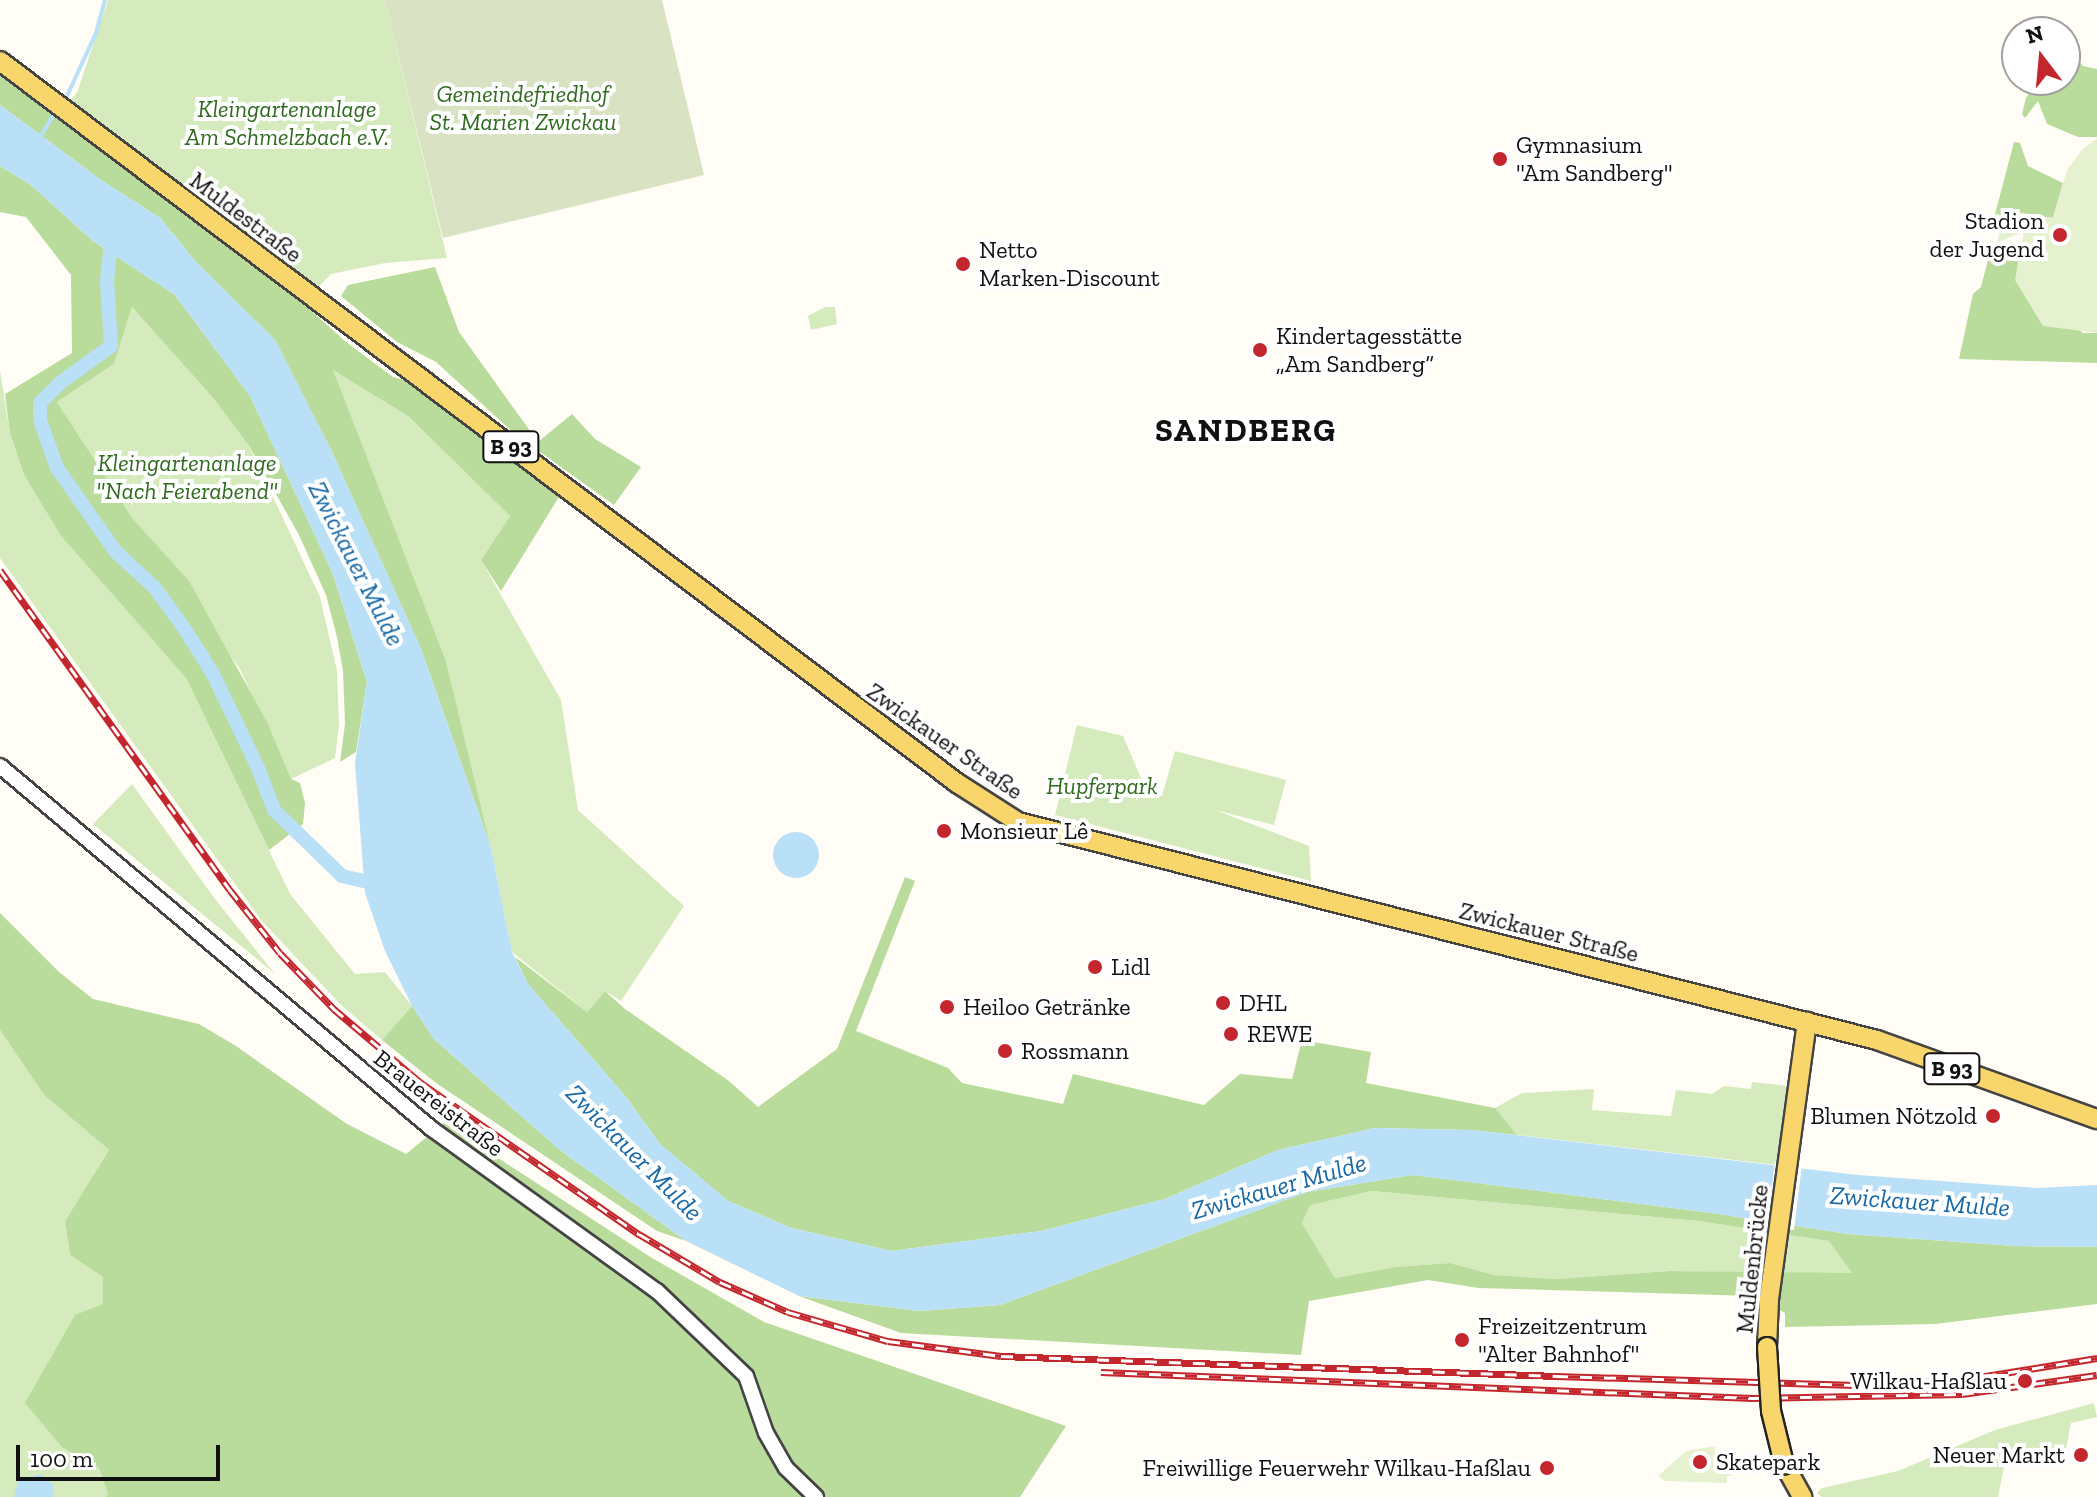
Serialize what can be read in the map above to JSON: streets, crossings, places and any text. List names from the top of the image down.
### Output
{
  "streets": {
    "main road": [
      "Muldestraße",
      "B 93",
      "Zwickauer Straße",
      "Muldenbrücke"
    ],
    "street": ["Brauereistraße"]
  },
  "crossings": [
    ["Muldestraße", "Zwickauer Straße"],
    ["B 93", "Zwickauer Straße"],
    ["B 93", "Muldenbrücke"],
    ["Zwickauer Straße", "Muldenbrücke"]
  ],
  "districts": ["SANDBERG"],
  "water": ["Zwickauer Mulde"],
  "parks": [
    "Gemeindefriedhof St. Marien Zwickau",
    "Kleingartenanlage Am Schmelzbach e.V.",
    "Kleingartenanlage \"Nach Feierabend\"",
    "Hupferpark"
  ],
  "places": [
    "Gymnasium \"Am Sandberg\"",
    "Stadion der Jugend",
    "Netto Marken-Discount",
    "Kindertagesstätte „Am Sandberg“",
    "Monsieur Lê",
    "Lidl",
    "DHL",
    "Heiloo Getränke",
    "REWE",
    "Rossmann",
    "Blumen Nötzold",
    "Freizeitzentrum \"Alter Bahnhof\"",
    "Wilkau-Haßlau",
    "Neuer Markt",
    "Skatepark",
    "Freiwillige Feuerwehr Wilkau-Haßlau"
  ],
  "scale_bar": "100 m",
  "north": "top"
}
